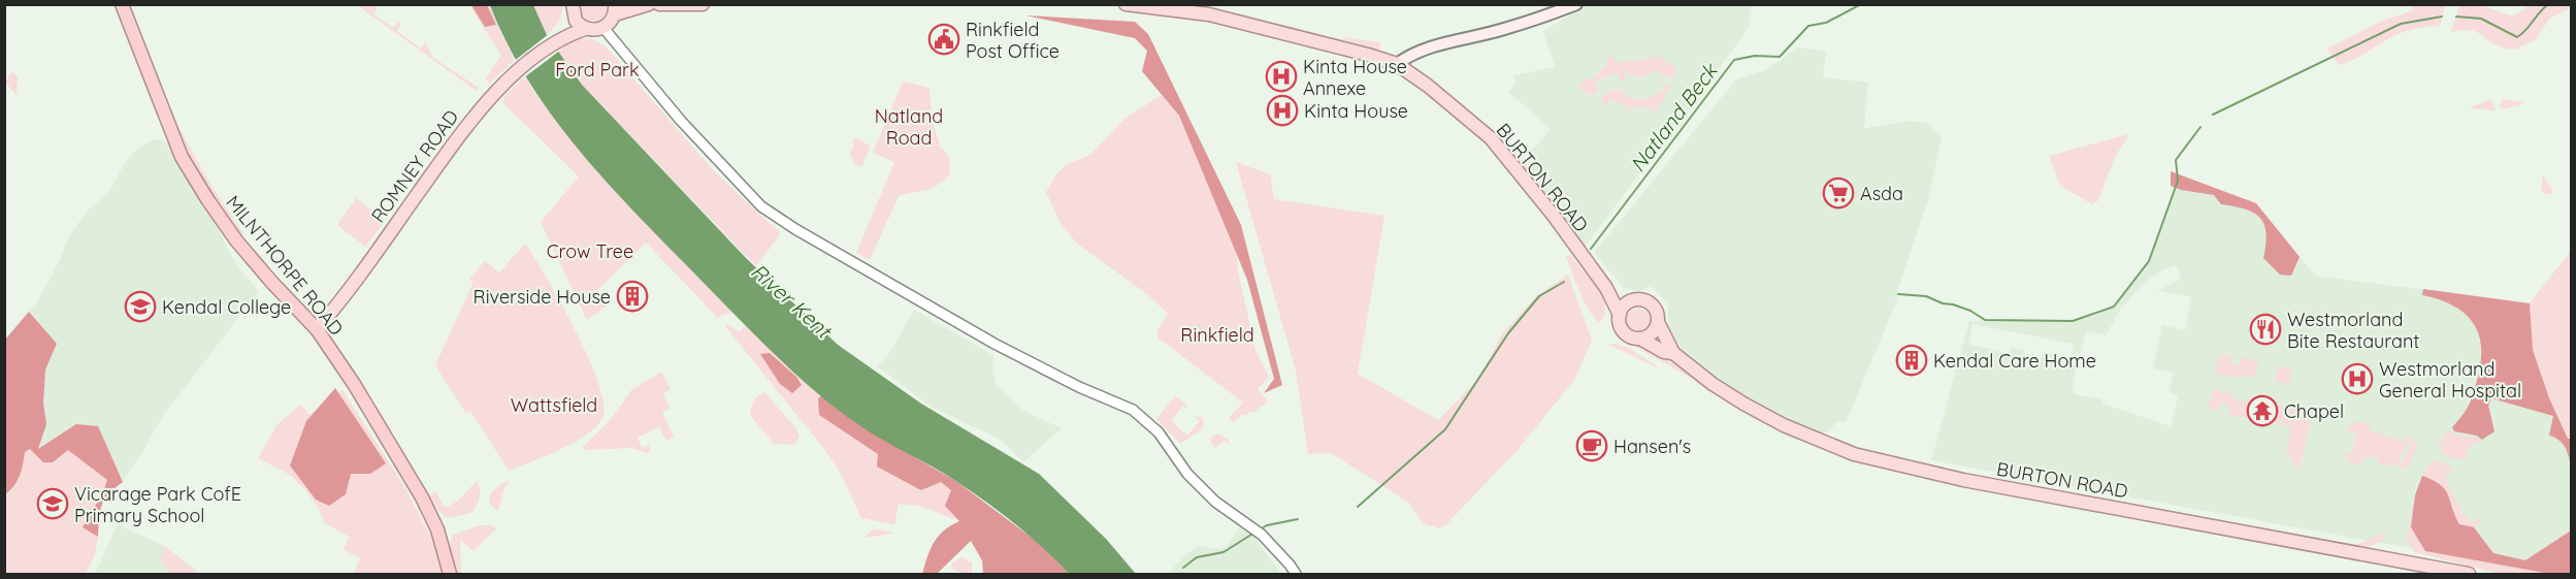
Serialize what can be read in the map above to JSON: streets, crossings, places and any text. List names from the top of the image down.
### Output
{
  "streets": {
    "highway": ["MILNTHORPE ROAD"],
    "main road": ["ROMNEY ROAD", "BURTON ROAD"]
  },
  "crossings": [
    ["ROMNEY ROAD", "MILNTHORPE ROAD"]
  ],
  "water": ["Natland Beck", "River Kent"],
  "parks": [
    "Ford Park",
    "Natland Road",
    "Crow Tree",
    "Rinkfield",
    "Wattsfield"
  ],
  "places": {
    "public building": ["Rinkfield Post Office"],
    "hospital": ["Kinta House Annexe", "Kinta House", "Westmorland General Hospital"],
    "supermarket": ["Asda"],
    "building": ["Riverside House", "Kendal Care Home"],
    "school or university": ["Kendal College", "Vicarage Park CofE Primary School"],
    "restaurant": ["Westmorland Bite Restaurant"],
    "temple": ["Chapel"],
    "cafe": ["Hansen's"]
  }
}
